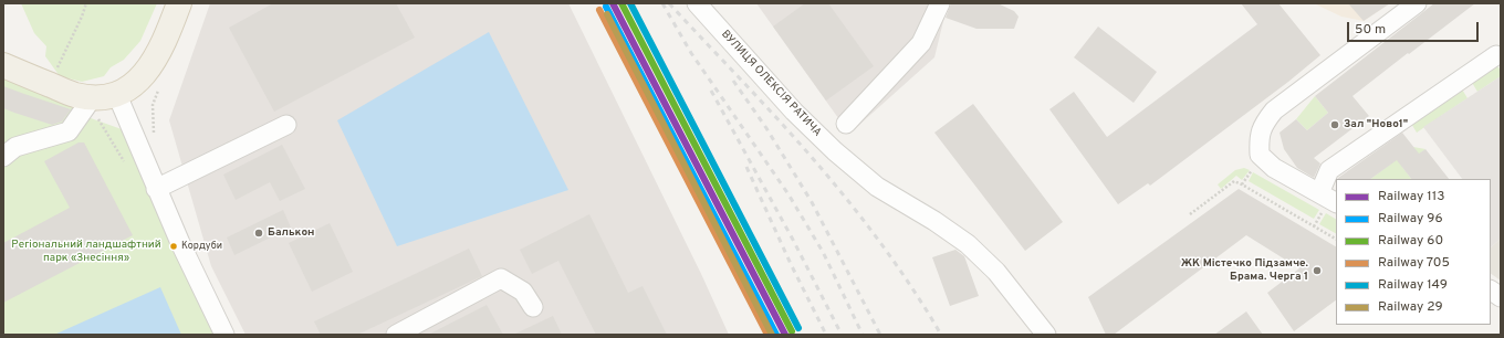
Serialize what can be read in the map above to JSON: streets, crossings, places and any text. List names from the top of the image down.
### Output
{
  "streets": {
    "street": ["ВУЛИЦЯ ОЛЕКСІЯ РАТИЧА"]
  },
  "parks": ["Регіональний ландшафтний парк «Знесіння»"],
  "places": [
    "Зал \"Ново1\"",
    "Балькон",
    "Кордуби",
    "ЖК Містечко Підзамче. Брама. Черга 1"
  ],
  "lines": [
    "rail line 113",
    "rail line 60",
    "rail line 149",
    "rail line 96",
    "rail line 705",
    "rail line 29"
  ],
  "legend": [
    "Railway 113",
    "Railway 96",
    "Railway 60",
    "Railway 705",
    "Railway 149",
    "Railway 29"
  ],
  "scale_bar": "50 m"
}
